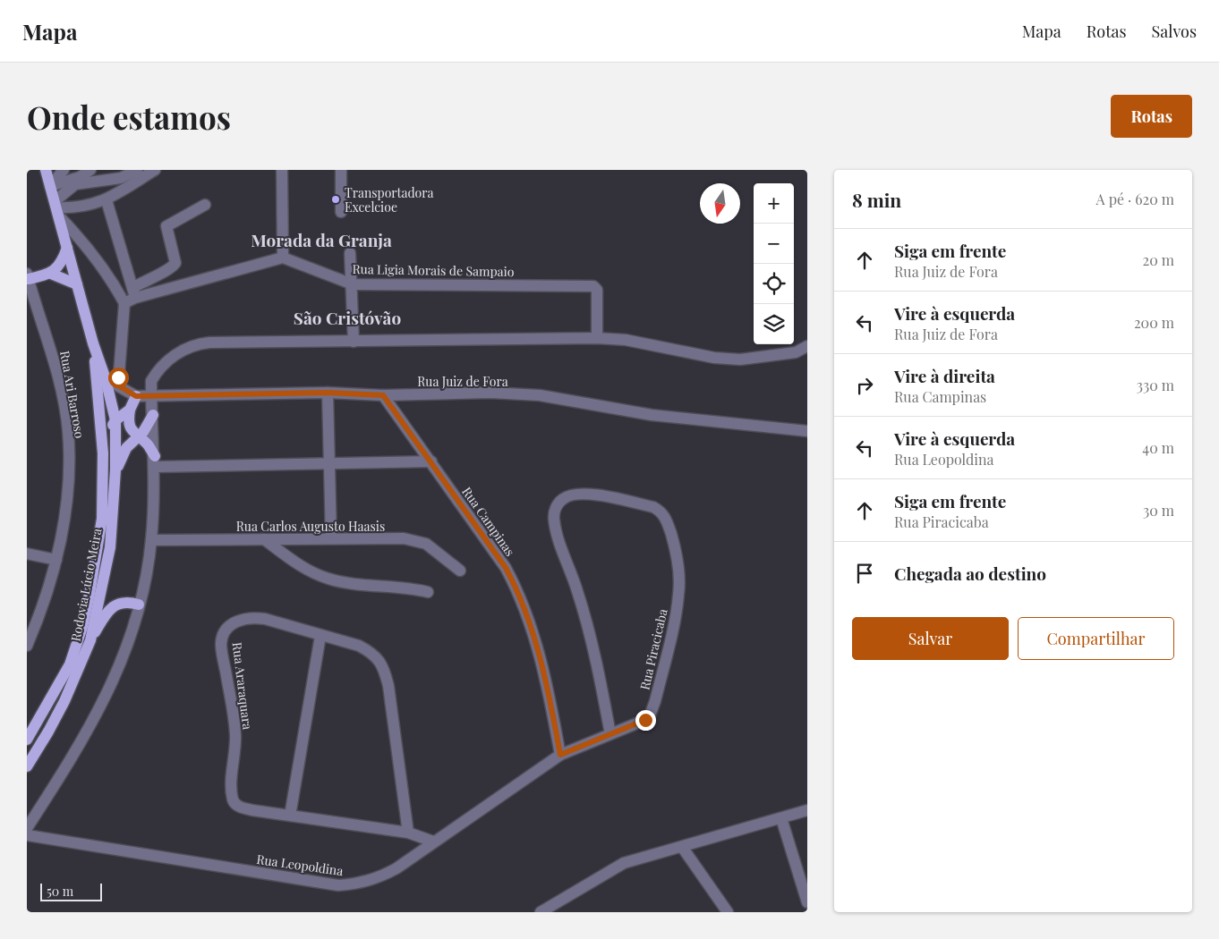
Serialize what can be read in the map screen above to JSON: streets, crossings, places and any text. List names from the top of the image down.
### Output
{
  "streets": {
    "main road": ["Rodovia Lúcio Meira"],
    "street": [
      "Rua Ligia Morais de Sampaio",
      "Rua Juiz de Fora",
      "Rua Ari Barroso",
      "Rua Campinas",
      "Rua Carlos Augusto Haasis",
      "Rua Piracicaba",
      "Rua Araraquara",
      "Rua Leopoldina"
    ]
  },
  "crossings": [
    ["Rua Juiz de Fora", "Rua Campinas"],
    ["Rua Campinas", "Rua Leopoldina"],
    ["Rua Piracicaba", "Rua Leopoldina"],
    ["Rua Araraquara", "Rua Leopoldina"]
  ],
  "districts": ["Morada da Granja", "São Cristóvão"],
  "places": ["Transportadora Excelcioe"],
  "scale_bar": "50 m",
  "north": "bottom",
  "page": {
    "header": "Mapa",
    "nav": ["Mapa", "Rotas", "Salvos"],
    "buttons": [
      "Rotas",
      ["Salvar", "Compartilhar"]
    ],
    "title": "Onde estamos",
    "heading": ["8 min", "A pé · 620 m"],
    "map_buttons": ["+", "−"],
    "list": [
      ["Siga em frente", "Rua Juiz de Fora", "20 m"],
      ["Vire à esquerda", "Rua Juiz de Fora", "200 m"],
      ["Vire à direita", "Rua Campinas", "330 m"],
      ["Vire à esquerda", "Rua Leopoldina", "40 m"],
      ["Siga em frente", "Rua Piracicaba", "30 m"],
      "Chegada ao destino"
    ],
    "scale": "50 m"
  }
}
